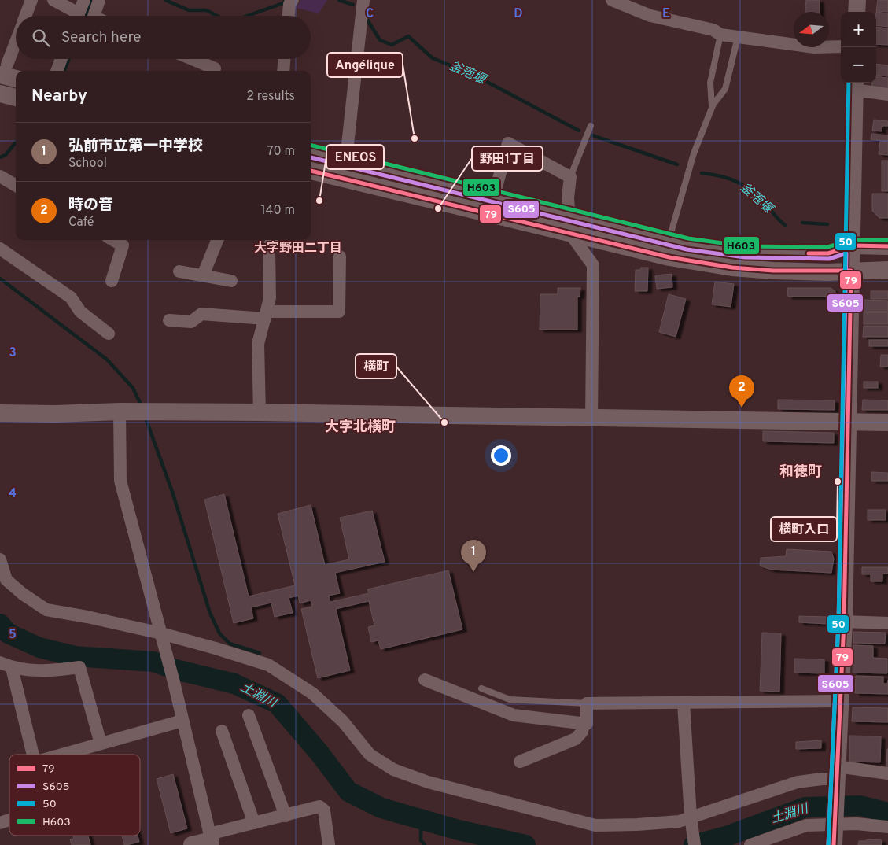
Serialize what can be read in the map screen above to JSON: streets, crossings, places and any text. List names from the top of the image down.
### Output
{
  "districts": ["大字野田二丁目", "大字北横町", "和徳町"],
  "water": ["釜萢堰", "土淵川"],
  "places": [
    "Angélique",
    "ENEOS",
    "野田1丁目",
    "横町",
    "横町入口"
  ],
  "lines": [
    "transit line 50",
    "transit line H603",
    "transit line S605",
    "transit line 79"
  ],
  "legend": [
    "79",
    "S605",
    "50",
    "H603"
  ],
  "north": "left",
  "page": {
    "map_buttons": ["+", "−"],
    "search": "Search here",
    "heading": ["Nearby", "2 results"],
    "list": [
      {
        "mark": "1",
        "name": "弘前市立第一中学校",
        "note": "School",
        "value": "70 m"
      },
      {
        "mark": "2",
        "name": "時の音",
        "note": "Café",
        "value": "140 m"
      }
    ],
    "pins": ["2", "1"]
  },
  "grid": {
    "columns": ["C", "D", "E"],
    "rows": ["3", "4", "5"]
  }
}
